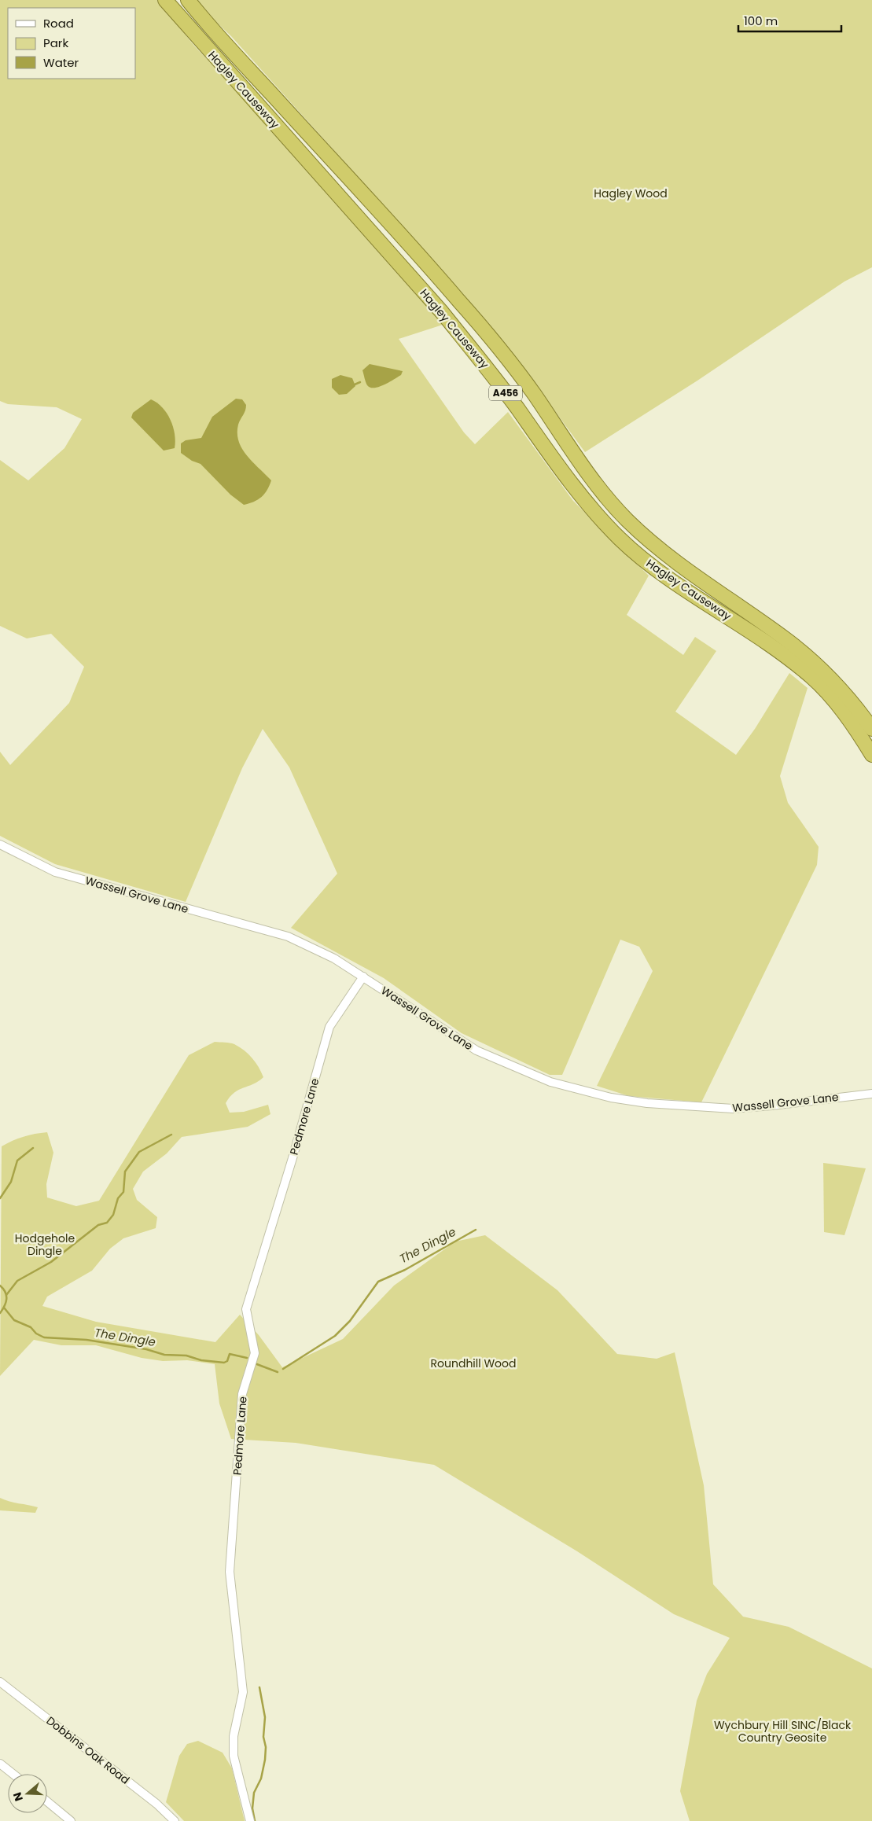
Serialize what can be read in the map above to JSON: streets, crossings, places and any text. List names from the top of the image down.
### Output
{
  "streets": {
    "highway": ["Hagley Causeway", "A456"],
    "street": ["Wassell Grove Lane", "Pedmore Lane", "Dobbins Oak Road"]
  },
  "crossings": [
    ["Wassell Grove Lane", "Pedmore Lane"]
  ],
  "water": ["The Dingle"],
  "parks": [
    "Hagley Wood",
    "Hodgehole Dingle",
    "Roundhill Wood",
    "Wychbury Hill SINC/Black Country Geosite"
  ],
  "legend": ["Road", "Park", "Water"],
  "scale_bar": "100 m",
  "north": "left"
}
